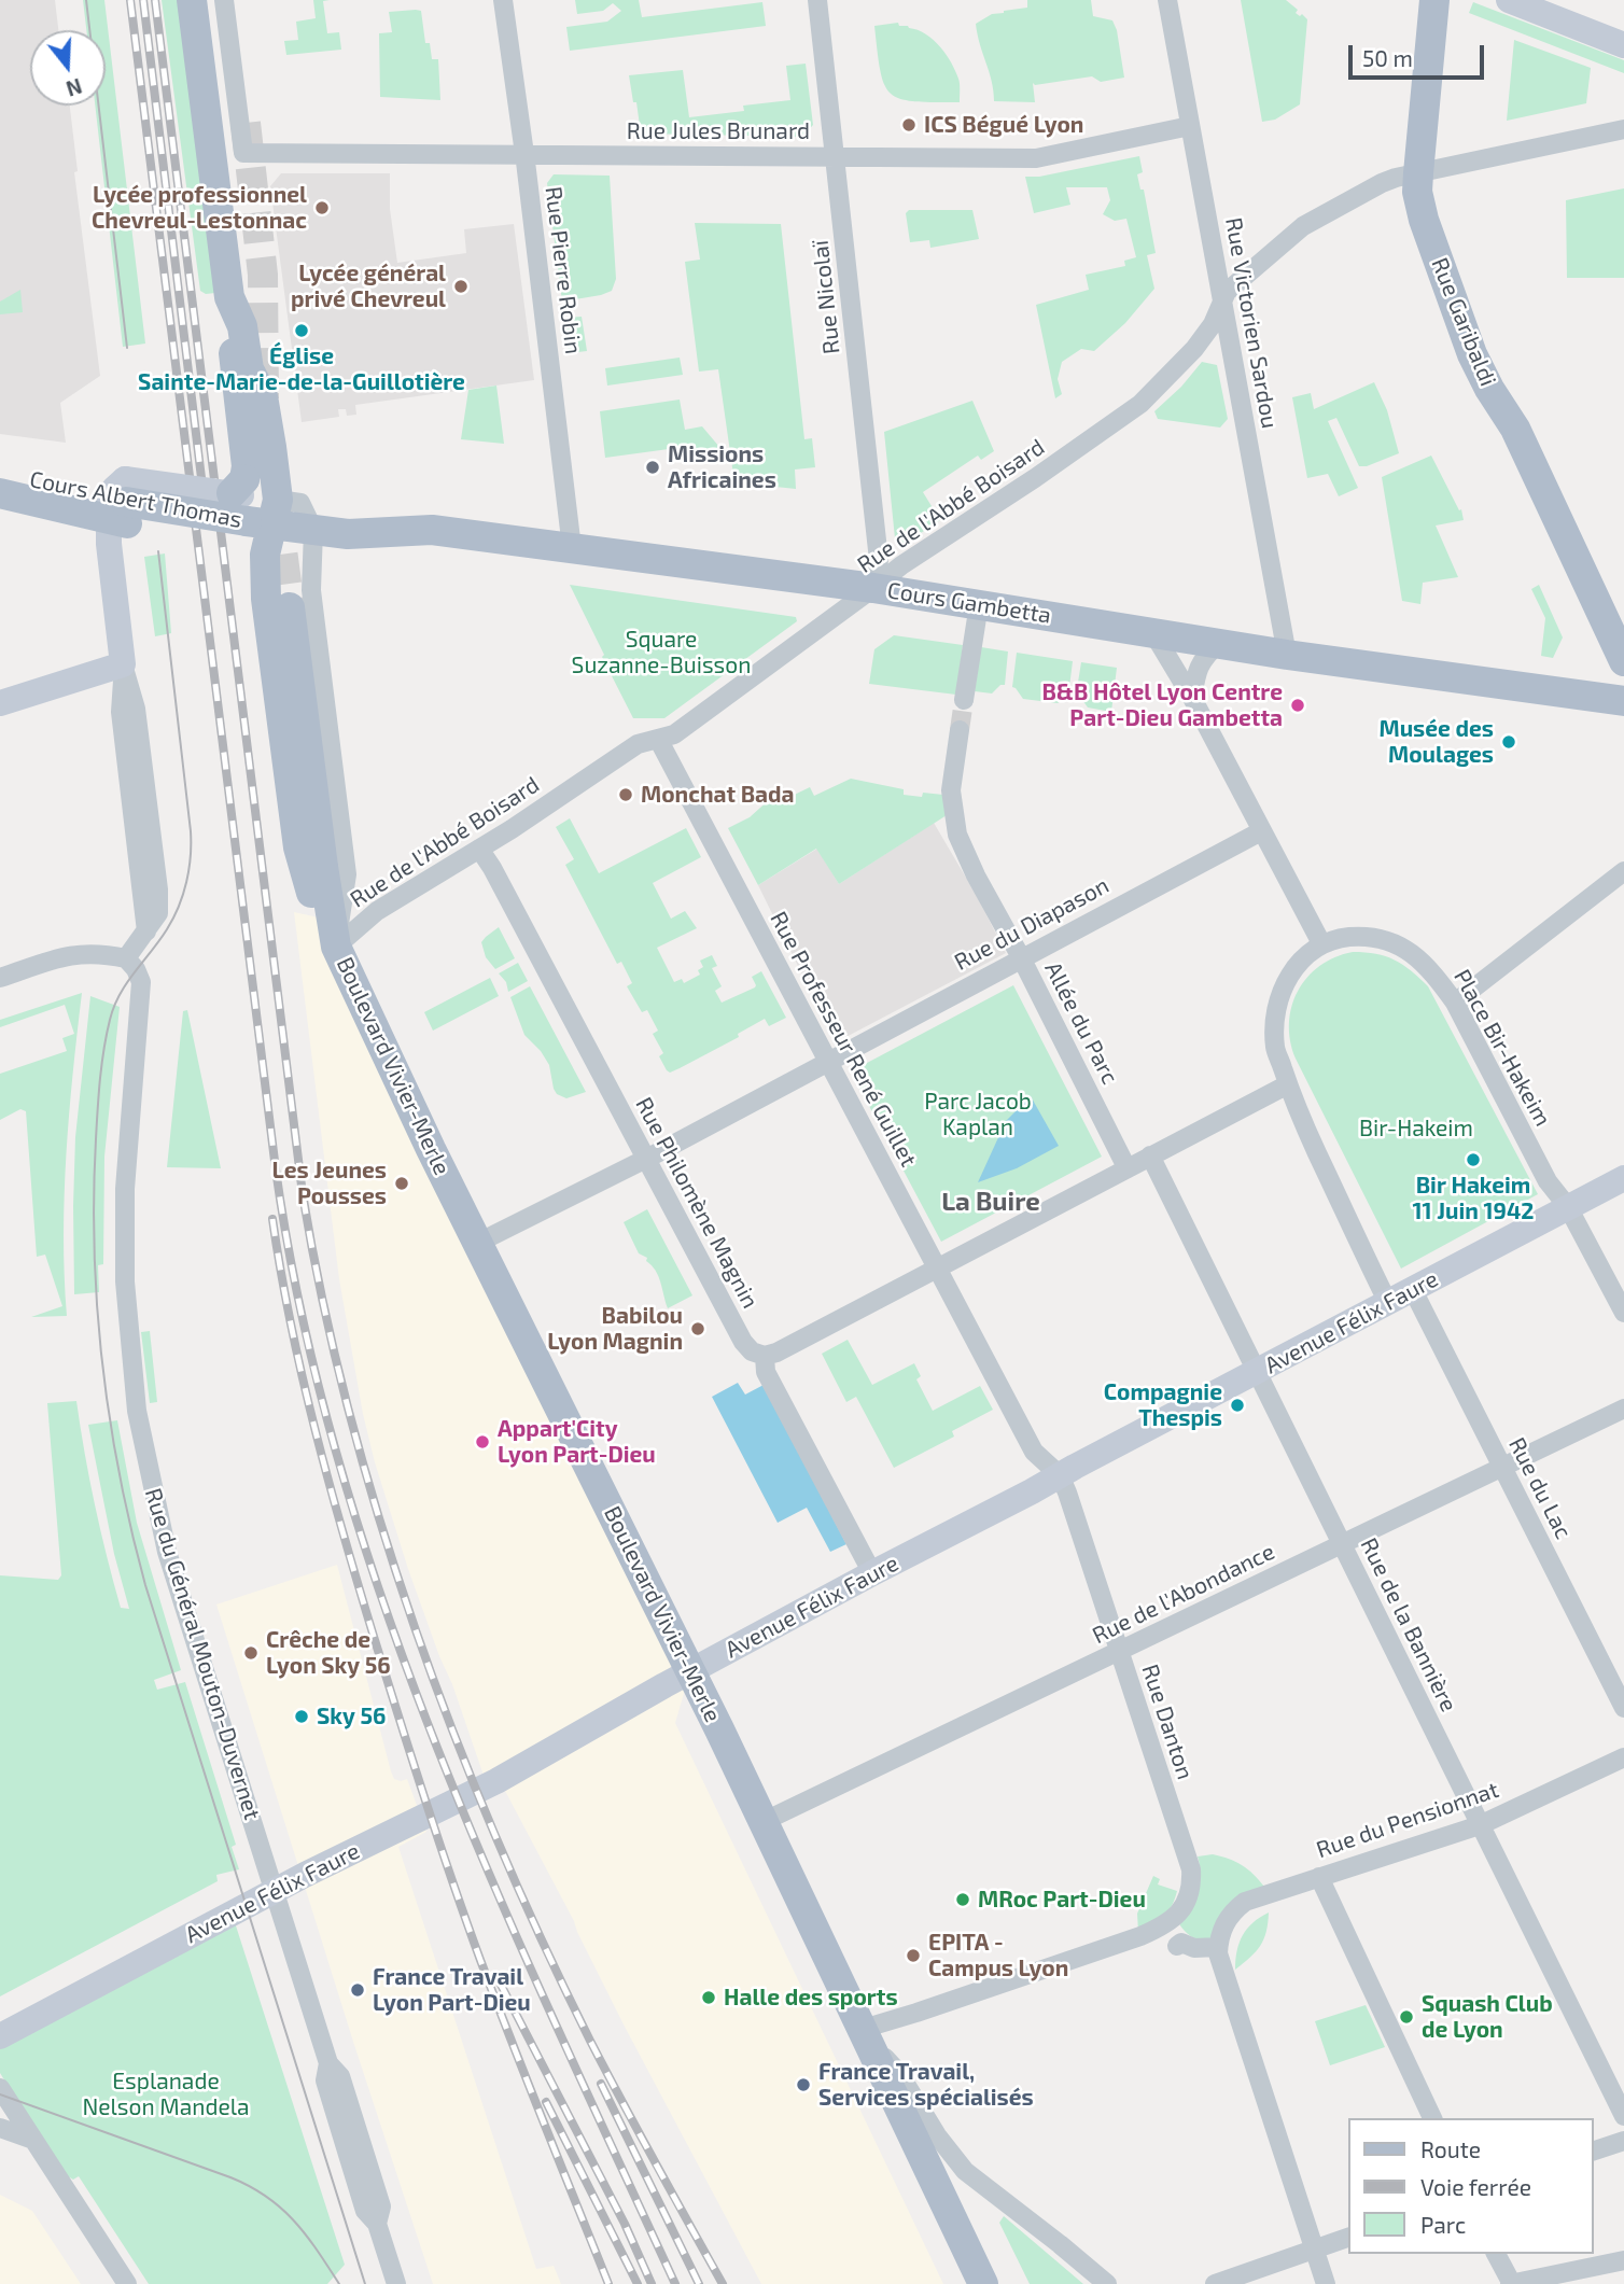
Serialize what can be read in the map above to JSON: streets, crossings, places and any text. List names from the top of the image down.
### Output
{
  "streets": {
    "main road": [
      "Rue Garibaldi",
      "Cours Albert Thomas",
      "Cours Gambetta",
      "Boulevard Vivier-Merle",
      "Avenue Félix Faure"
    ],
    "street": [
      "Rue Jules Brunard",
      "Rue Pierre Robin",
      "Rue Nicolaï",
      "Rue Victorien Sardou",
      "Rue de l'Abbé Boisard",
      "Rue du Diapason",
      "Allée du Parc",
      "Rue Professeur René Guillet",
      "Place Bir-Hakeim",
      "Rue Philomène Magnin",
      "Rue du Lac",
      "Rue de l'Abondance",
      "Rue de la Bannière",
      "Rue du Général Mouton-Duvernet",
      "Rue Danton",
      "Rue du Pensionnat"
    ]
  },
  "crossings": [
    ["Rue Jules Brunard", "Rue Pierre Robin"],
    ["Rue Jules Brunard", "Rue Nicolaï"],
    ["Rue Jules Brunard", "Rue Victorien Sardou"],
    ["Rue Pierre Robin", "Cours Gambetta"],
    ["Rue Nicolaï", "Rue de l'Abbé Boisard"],
    ["Rue Nicolaï", "Cours Gambetta"],
    ["Rue Garibaldi", "Rue de l'Abbé Boisard"],
    ["Rue Victorien Sardou", "Rue de l'Abbé Boisard"],
    ["Rue Victorien Sardou", "Cours Gambetta"],
    ["Cours Albert Thomas", "Cours Gambetta"],
    ["Cours Albert Thomas", "Boulevard Vivier-Merle"],
    ["Rue de l'Abbé Boisard", "Cours Gambetta"],
    ["Rue de l'Abbé Boisard", "Rue Professeur René Guillet"],
    ["Rue de l'Abbé Boisard", "Boulevard Vivier-Merle"],
    ["Rue de l'Abbé Boisard", "Rue Philomène Magnin"],
    ["Cours Gambetta", "Boulevard Vivier-Merle"],
    ["Rue du Diapason", "Allée du Parc"],
    ["Rue du Diapason", "Rue Professeur René Guillet"],
    ["Rue du Diapason", "Boulevard Vivier-Merle"],
    ["Rue du Diapason", "Rue Philomène Magnin"],
    ["Rue Professeur René Guillet", "Avenue Félix Faure"],
    ["Rue Professeur René Guillet", "Rue Danton"],
    ["Place Bir-Hakeim", "Avenue Félix Faure"],
    ["Boulevard Vivier-Merle", "Avenue Félix Faure"],
    ["Boulevard Vivier-Merle", "Rue de l'Abondance"],
    ["Boulevard Vivier-Merle", "Rue Danton"],
    ["Avenue Félix Faure", "Rue du Lac"],
    ["Avenue Félix Faure", "Rue de la Bannière"],
    ["Avenue Félix Faure", "Rue du Général Mouton-Duvernet"],
    ["Avenue Félix Faure", "Rue Danton"],
    ["Rue du Lac", "Rue de l'Abondance"],
    ["Rue de l'Abondance", "Rue de la Bannière"],
    ["Rue de l'Abondance", "Rue Danton"],
    ["Rue de la Bannière", "Rue du Pensionnat"]
  ],
  "districts": ["La Buire"],
  "parks": [
    "Square Suzanne-Buisson",
    "Parc Jacob Kaplan",
    "Bir-Hakeim",
    "Esplanade Nelson Mandela"
  ],
  "places": [
    "ICS Bégué Lyon",
    "Lycée professionnel Chevreul-Lestonnac",
    "Lycée général privé Chevreul",
    "Église Sainte-Marie-de-la-Guillotière",
    "Missions Africaines",
    "B&B Hôtel Lyon Centre Part-Dieu Gambetta",
    "Musée des Moulages",
    "Monchat Bada",
    "Bir Hakeim 11 Juin 1942",
    "Les Jeunes Pousses",
    "Babilou Lyon Magnin",
    "Compagnie Thespis",
    "Appart'City Lyon Part-Dieu",
    "Crêche de Lyon Sky 56",
    "Sky 56",
    "MRoc Part-Dieu",
    "EPITA - Campus Lyon",
    "France Travail Lyon Part-Dieu",
    "Halle des sports",
    "Squash Club de Lyon",
    "France Travail, Services spécialisés"
  ],
  "legend": ["Route", "Voie ferrée", "Parc"],
  "scale_bar": "50 m",
  "north": "bottom"
}
